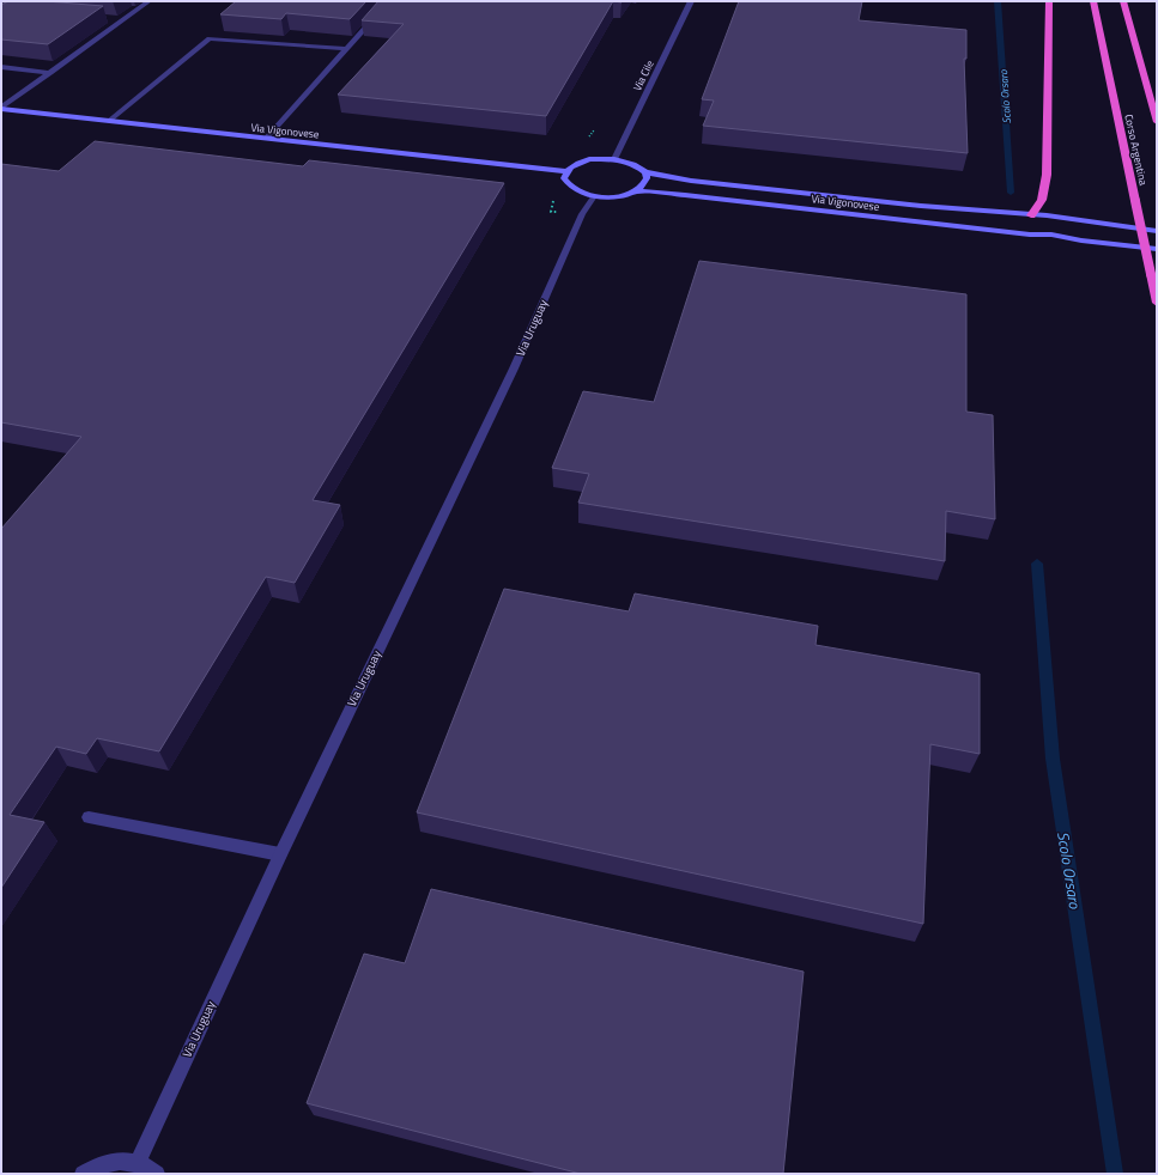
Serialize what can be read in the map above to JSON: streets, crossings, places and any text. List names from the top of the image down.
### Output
{
  "streets": {
    "highway": ["Corso Argentina"],
    "main road": ["Via Vigonovese"],
    "street": ["Via Cile", "Via Uruguay"]
  },
  "crossings": [
    ["Via Cile", "Via Vigonovese"],
    ["Via Vigonovese", "Via Uruguay"]
  ],
  "water": ["Scolo Orsaro"]
}
